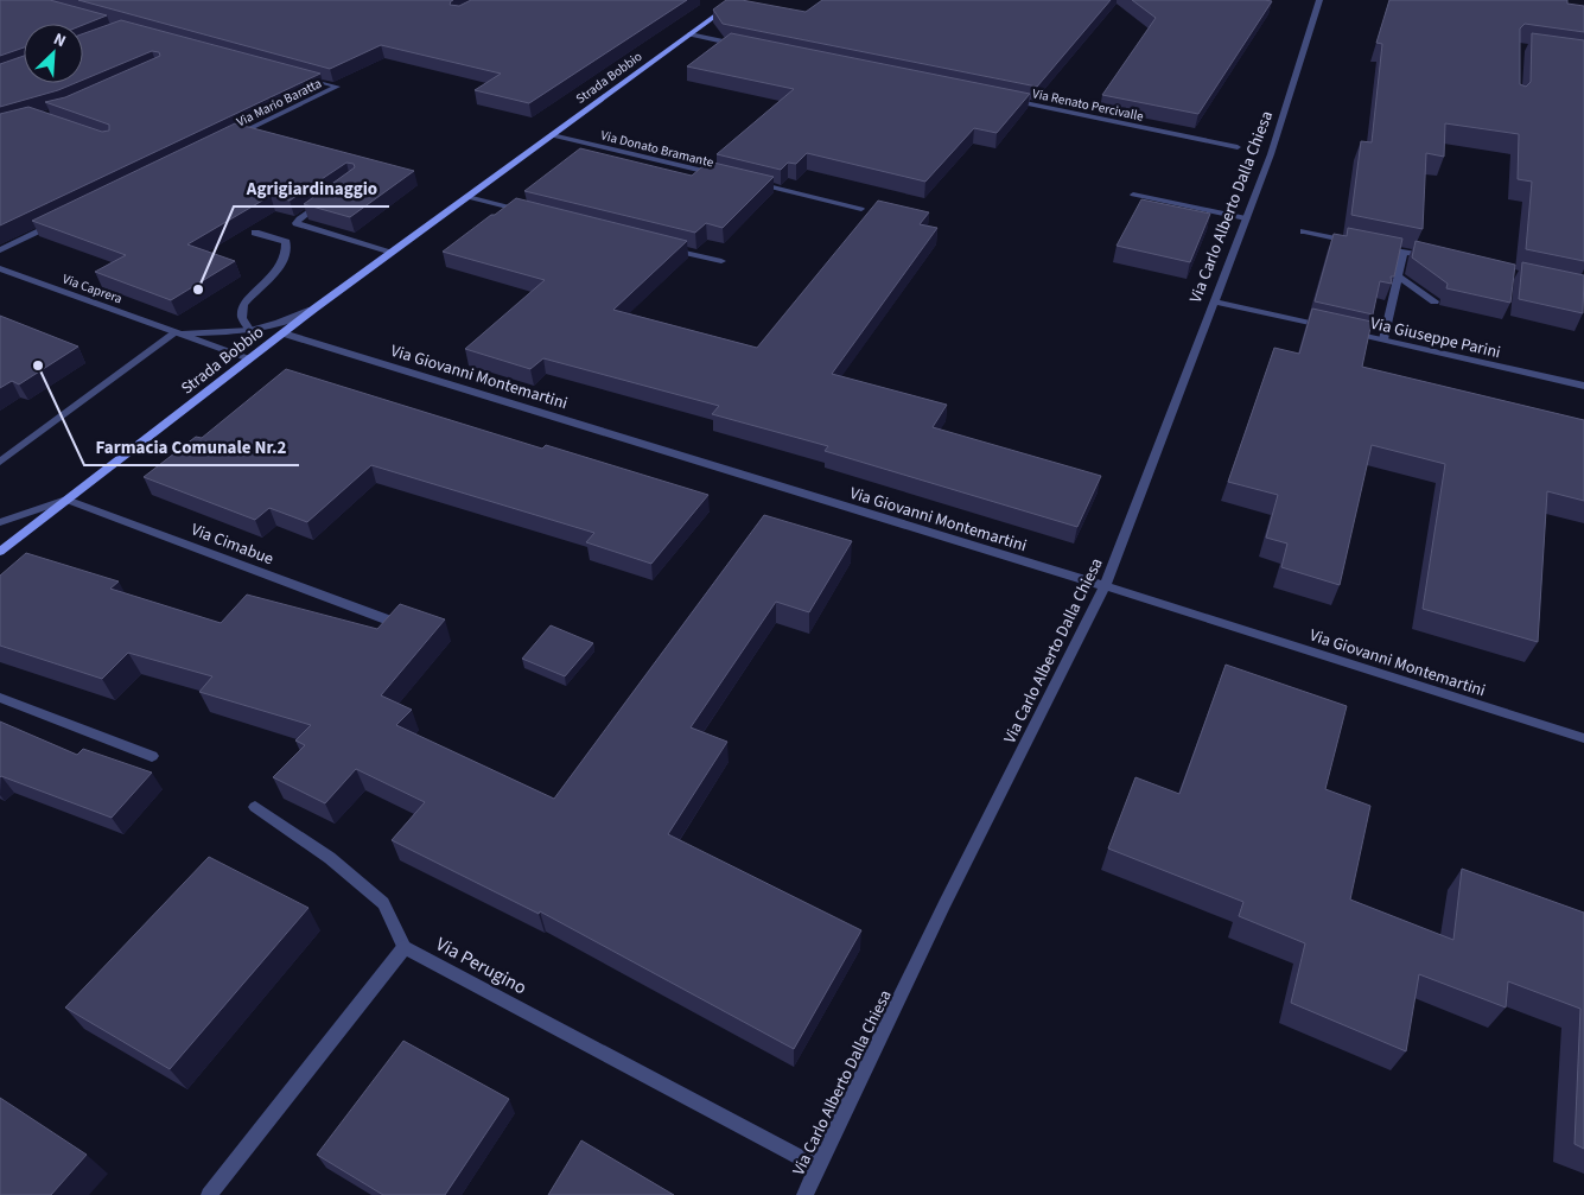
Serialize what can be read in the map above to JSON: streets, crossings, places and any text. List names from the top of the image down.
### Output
{
  "streets": {
    "main road": ["Strada Bobbio"],
    "street": [
      "Via Mario Baratta",
      "Via Renato Percivalle",
      "Via Donato Bramante",
      "Via Carlo Alberto Dalla Chiesa",
      "Via Caprera",
      "Via Giuseppe Parini",
      "Via Giovanni Montemartini",
      "Via Cimabue",
      "Via Perugino"
    ]
  },
  "crossings": [
    ["Strada Bobbio", "Via Donato Bramante"],
    ["Strada Bobbio", "Via Caprera"],
    ["Strada Bobbio", "Via Giovanni Montemartini"],
    ["Strada Bobbio", "Via Cimabue"],
    ["Via Carlo Alberto Dalla Chiesa", "Via Giovanni Montemartini"],
    ["Via Carlo Alberto Dalla Chiesa", "Via Perugino"]
  ],
  "places": ["Agrigiardinaggio", "Farmacia Comunale Nr.2"],
  "north": "top right"
}
